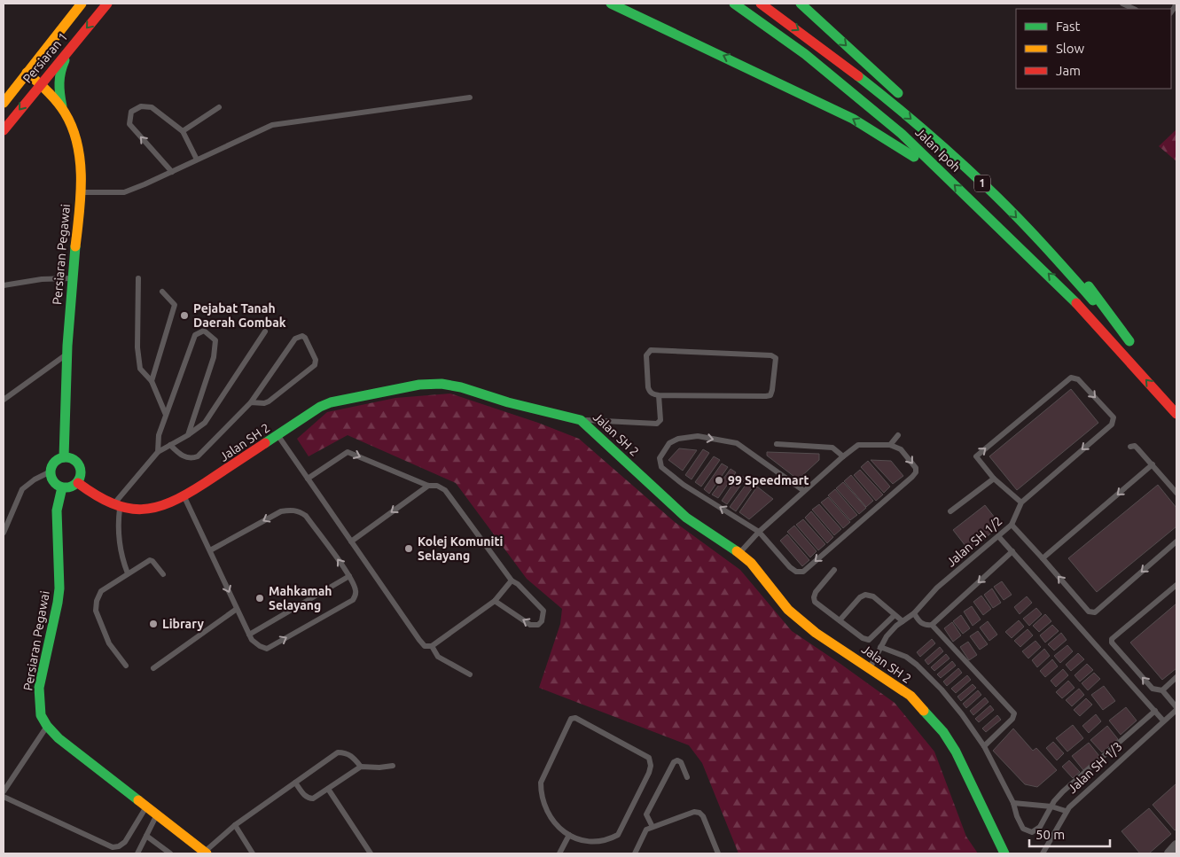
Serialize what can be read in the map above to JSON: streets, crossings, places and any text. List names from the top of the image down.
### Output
{
  "streets": {
    "main road": [
      "Persiaran 1",
      "Jalan Ipoh",
      "1",
      "Persiaran Pegawai",
      "Jalan SH 2"
    ],
    "lane": ["Jalan SH 1/2", "Jalan SH 1/3"]
  },
  "crossings": [
    ["Persiaran 1", "Persiaran Pegawai"],
    ["Persiaran Pegawai", "Jalan SH 2"],
    ["Jalan SH 2", "Jalan SH 1/2"]
  ],
  "places": [
    "Pejabat Tanah Daerah Gombak",
    "99 Speedmart",
    "Kolej Komuniti Selayang",
    "Mahkamah Selayang",
    "Library"
  ],
  "legend": ["Fast", "Slow", "Jam"],
  "scale_bar": "50 m"
}
